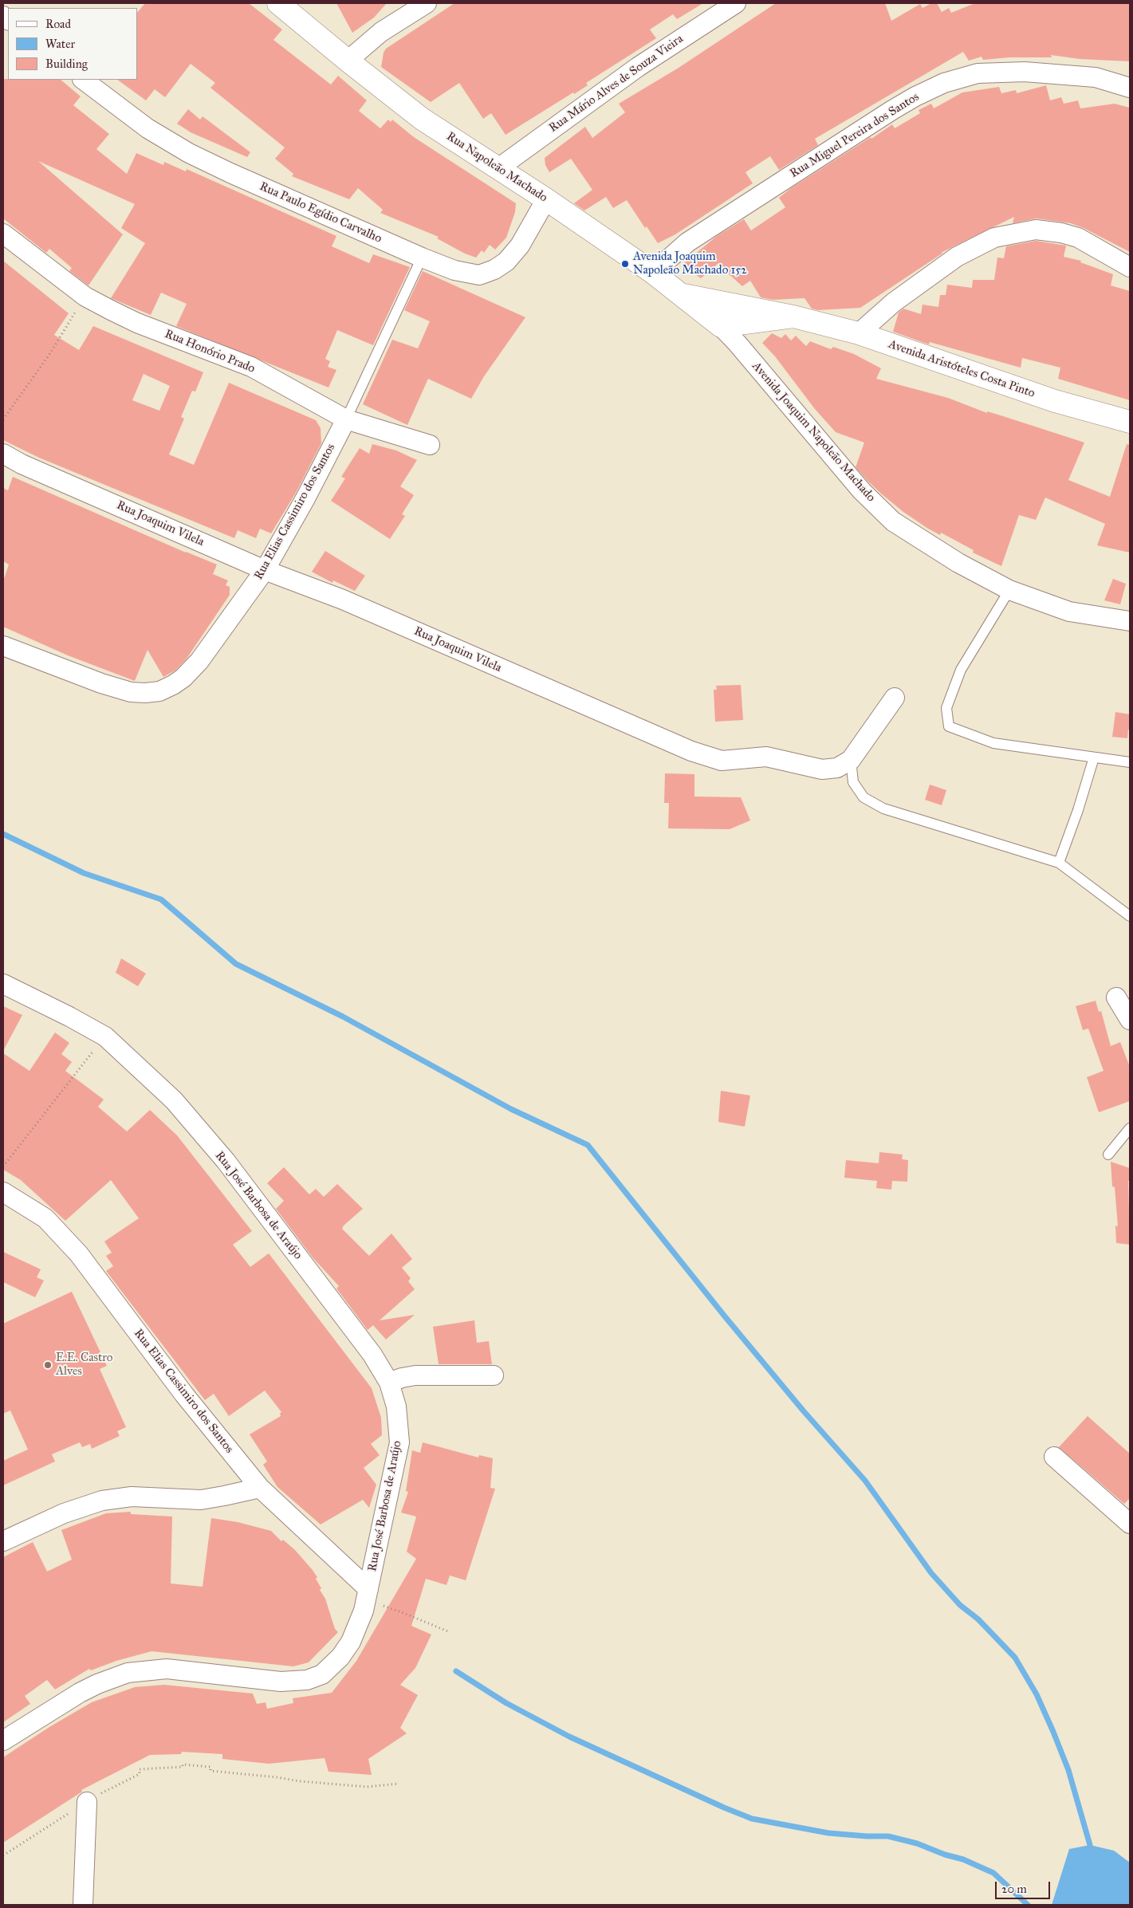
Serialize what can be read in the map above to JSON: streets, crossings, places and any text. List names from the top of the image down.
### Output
{
  "streets": {
    "main road": ["Rua Napoleão Machado", "Avenida Aristóteles Costa Pinto"],
    "street": [
      "Rua Mário Alves de Souza Vieira",
      "Rua Miguel Pereira dos Santos",
      "Rua Paulo Egídio Carvalho",
      "Rua Honório Prado",
      "Avenida Joaquim Napoleão Machado",
      "Rua Elias Cassimiro dos Santos",
      "Rua Joaquim Vilela",
      "Rua José Barbosa de Araújo"
    ]
  },
  "crossings": [
    ["Rua Mário Alves de Souza Vieira", "Rua Napoleão Machado"],
    ["Rua Miguel Pereira dos Santos", "Rua Napoleão Machado"],
    ["Rua Napoleão Machado", "Rua Paulo Egídio Carvalho"],
    ["Rua Napoleão Machado", "Avenida Aristóteles Costa Pinto"],
    ["Rua Napoleão Machado", "Avenida Joaquim Napoleão Machado"],
    ["Rua Honório Prado", "Rua Elias Cassimiro dos Santos"],
    ["Avenida Aristóteles Costa Pinto", "Avenida Joaquim Napoleão Machado"],
    ["Rua Elias Cassimiro dos Santos", "Rua Joaquim Vilela"],
    ["Rua Elias Cassimiro dos Santos", "Rua José Barbosa de Araújo"]
  ],
  "places": ["Avenida Joaquim Napoleão Machado 152", "E.E. Castro Alves"],
  "legend": ["Road", "Water", "Building"],
  "scale_bar": "20 m"
}
